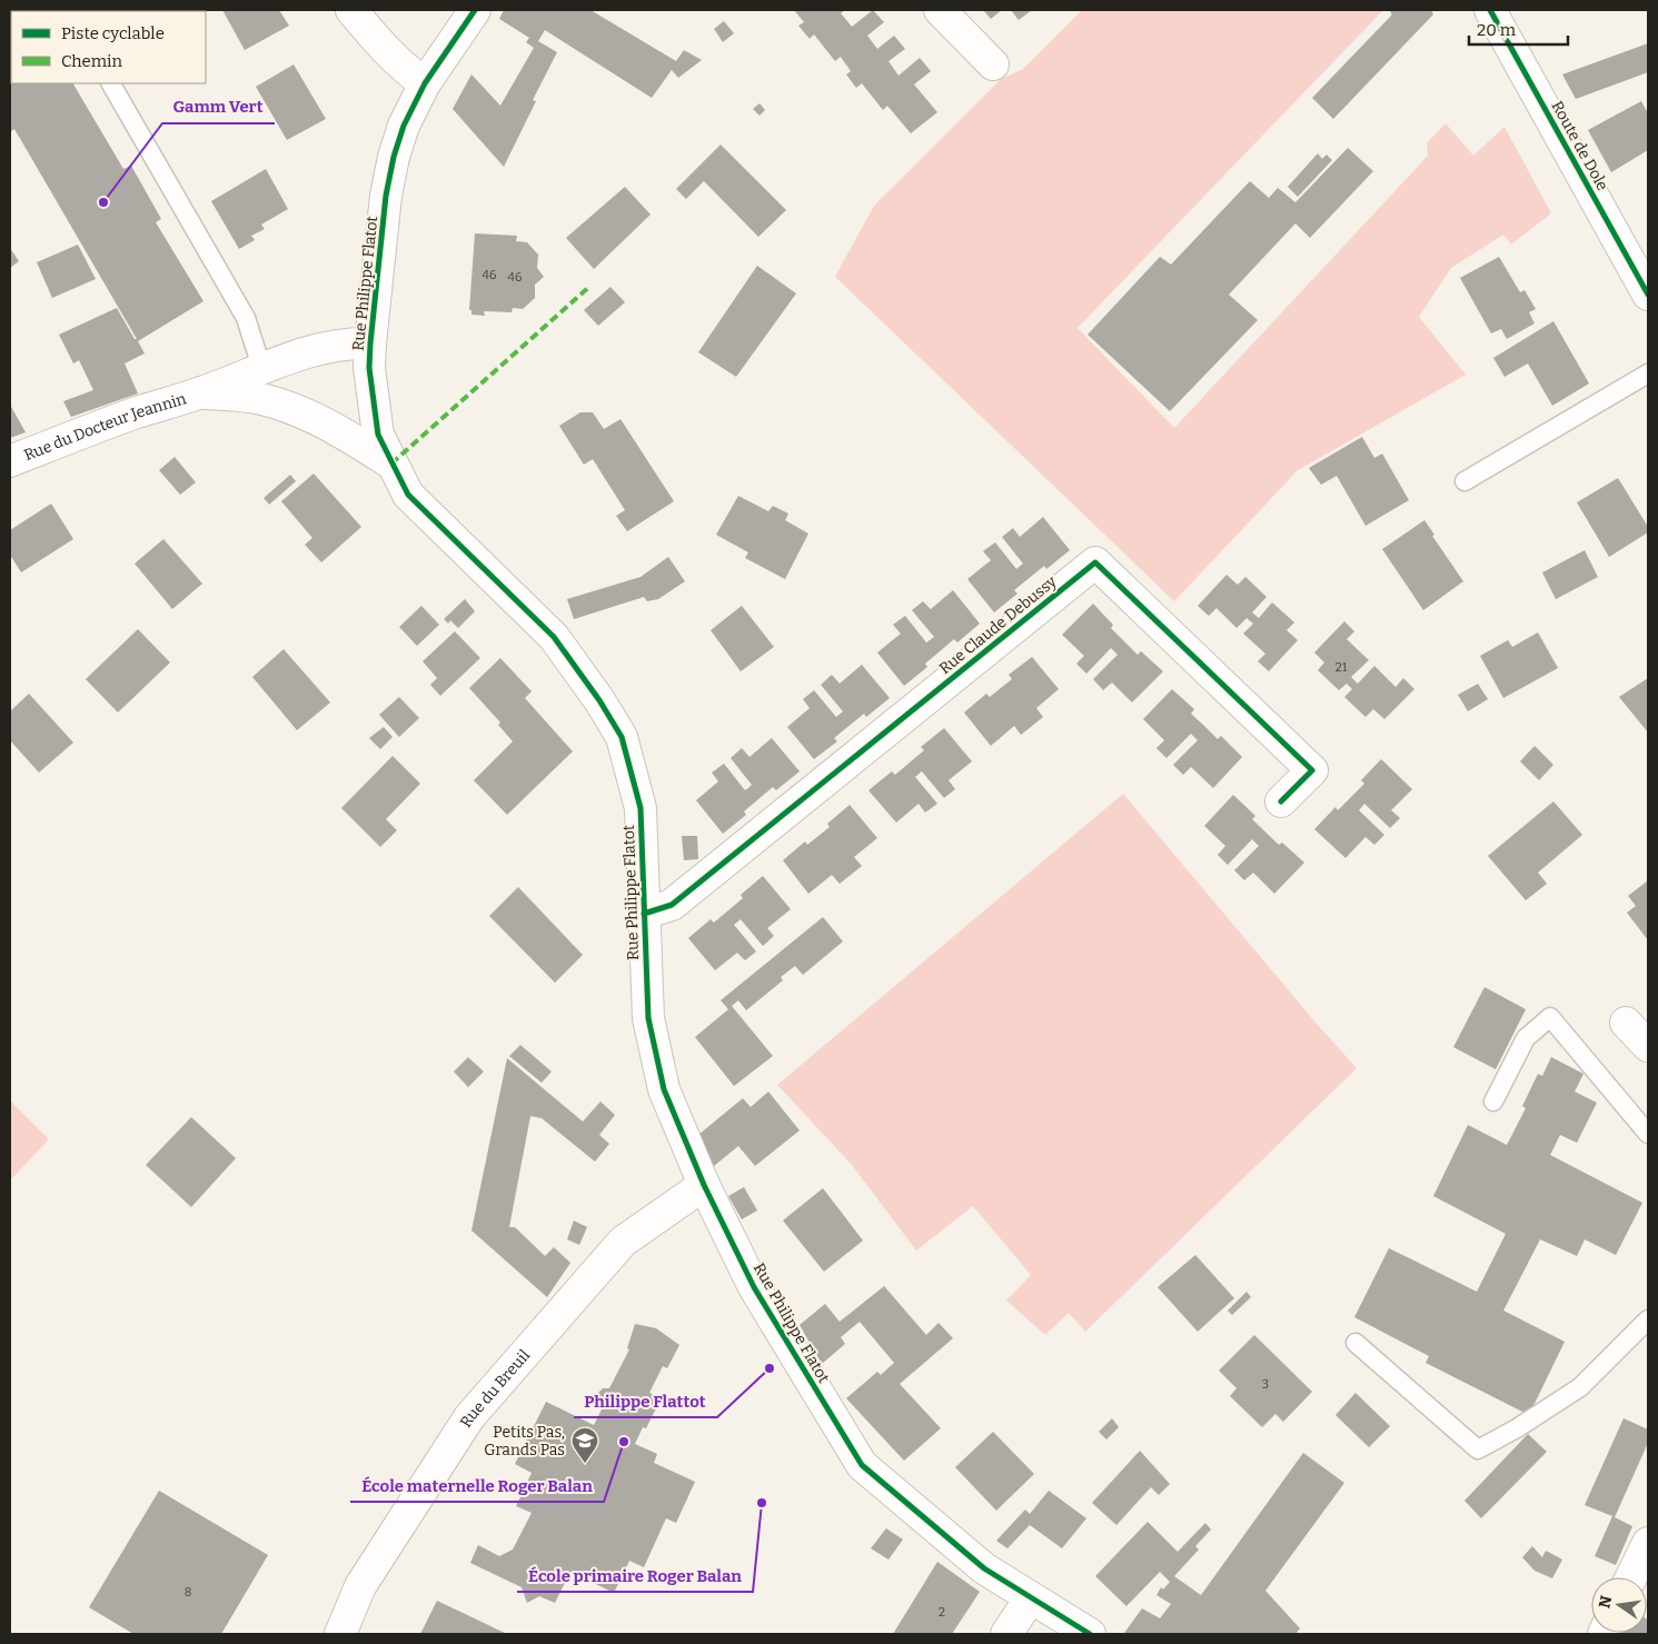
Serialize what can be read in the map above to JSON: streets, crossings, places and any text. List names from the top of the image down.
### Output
{
  "streets": {
    "street": [
      "Route de Dole",
      "Rue Philippe Flatot",
      "Rue du Docteur Jeannin",
      "Rue Claude Debussy",
      "Rue du Breuil"
    ]
  },
  "crossings": [
    ["Rue Philippe Flatot", "Rue du Docteur Jeannin"],
    ["Rue Philippe Flatot", "Rue Claude Debussy"],
    ["Rue Philippe Flatot", "Rue du Breuil"]
  ],
  "places": {
    "other": [
      "Gamm Vert",
      "Philippe Flattot",
      "École maternelle Roger Balan",
      "École primaire Roger Balan"
    ],
    "school or university": ["Petits Pas, Grands Pas"]
  },
  "house_numbers": [
    "46",
    "46",
    "21",
    "3",
    "8",
    "2"
  ],
  "legend": ["Piste cyclable", "Chemin"],
  "scale_bar": "20 m",
  "north": "left"
}
